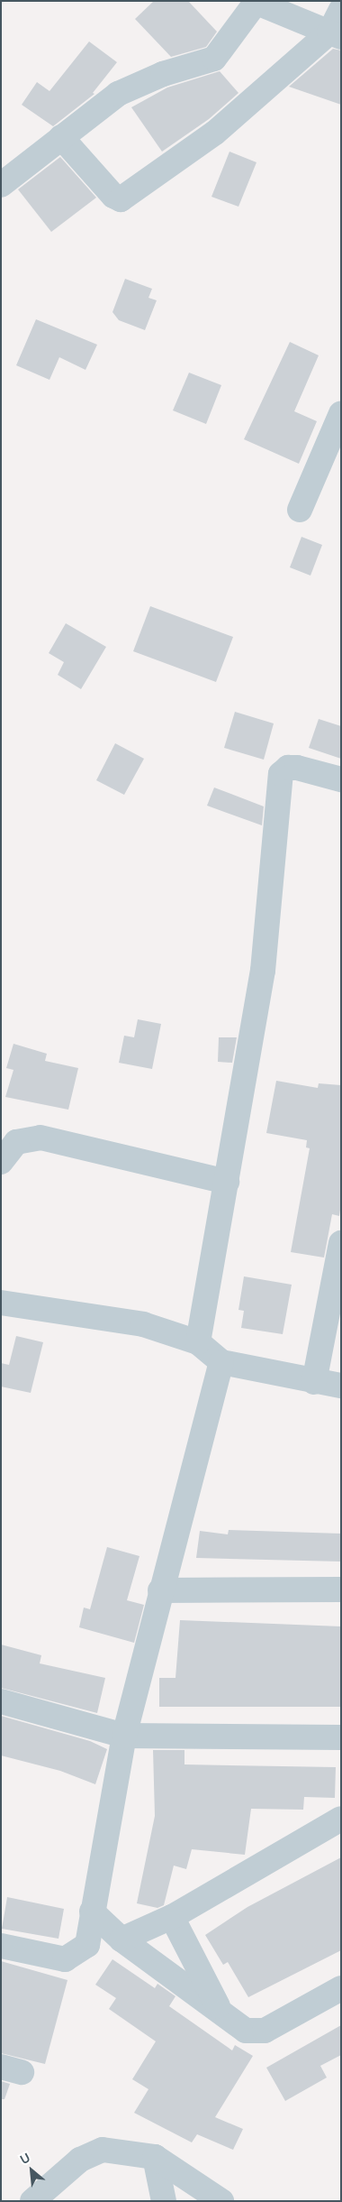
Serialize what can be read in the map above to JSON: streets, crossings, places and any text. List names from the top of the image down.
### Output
{
  "north": "top left"
}
